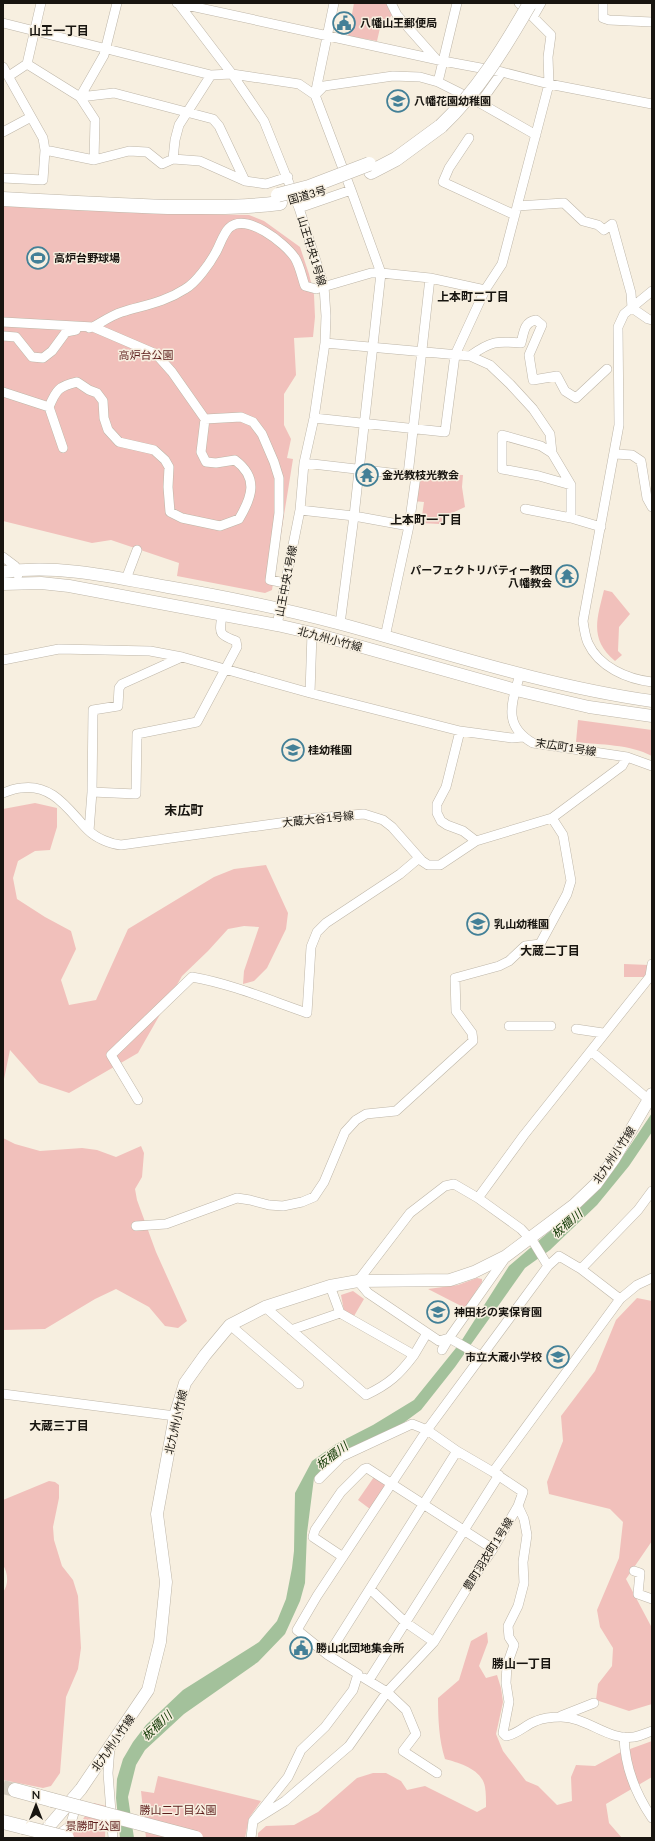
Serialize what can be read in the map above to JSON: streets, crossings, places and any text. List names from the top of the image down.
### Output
{
  "streets": {
    "highway": ["国道3号"],
    "main road": ["北九州小竹線"],
    "street": [
      "山王中央1号線",
      "末広町1号線",
      "大蔵大谷1号線",
      "豊町羽衣町1号線"
    ]
  },
  "crossings": [
    ["山王中央1号線", "北九州小竹線"],
    ["北九州小竹線", "末広町1号線"],
    ["末広町1号線", "大蔵大谷1号線"]
  ],
  "districts": [
    "山王一丁目",
    "上本町二丁目",
    "上本町一丁目",
    "末広町",
    "大蔵二丁目",
    "大蔵三丁目",
    "勝山一丁目"
  ],
  "water": ["板櫃川"],
  "parks": ["高炉台公園", "勝山二丁目公園", "景勝町公園"],
  "places": {
    "public building": ["八幡山王郵便局", "勝山北団地集会所"],
    "school or university": [
      "八幡花園幼稚園",
      "桂幼稚園",
      "乳山幼稚園",
      "神田杉の実保育園",
      "市立大蔵小学校"
    ],
    "sports": ["高炉台野球場"],
    "temple": ["金光教枝光教会", "パーフェクトリバティー教団 八幡教会"]
  },
  "north": "top"
}
